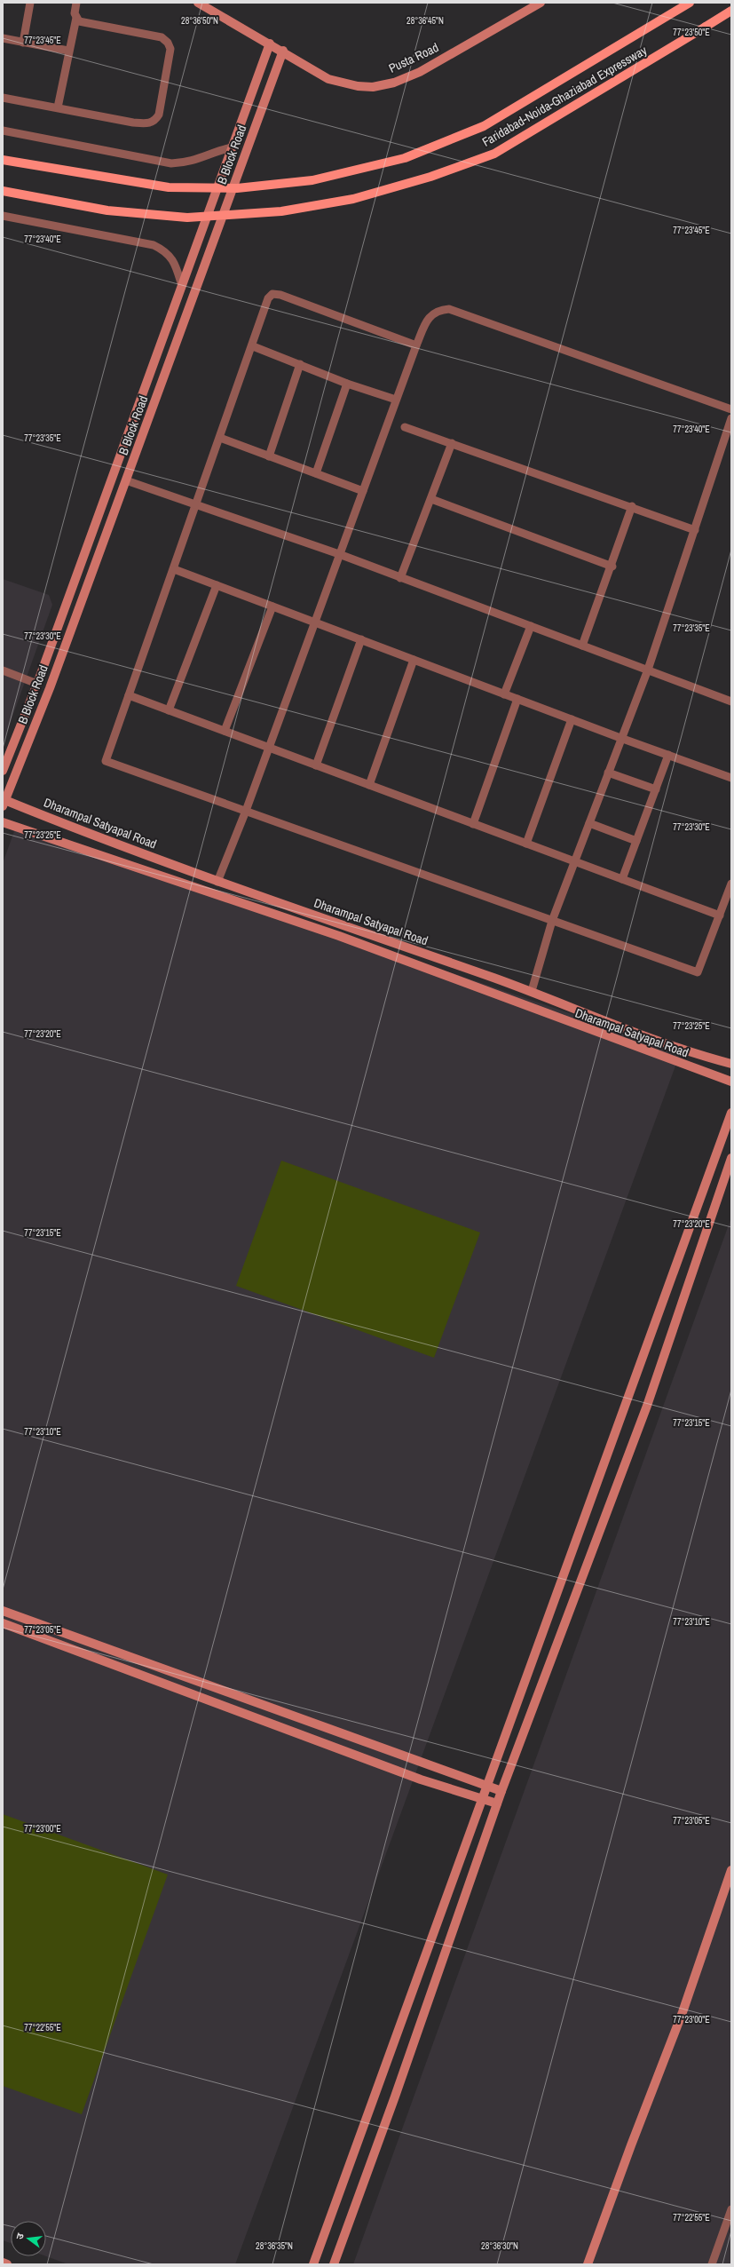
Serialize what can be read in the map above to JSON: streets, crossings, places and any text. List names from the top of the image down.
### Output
{
  "streets": {
    "main road": ["Faridabad-Noida-Ghaziabad Expressway"],
    "street": ["Pusta Road", "B Block Road", "Dharampal Satyapal Road"]
  },
  "crossings": [
    ["Pusta Road", "B Block Road"],
    ["B Block Road", "Dharampal Satyapal Road"]
  ],
  "north": "left",
  "coordinates": [
    "28°36'50\"N",
    "28°36'45\"N",
    "77°23'50\"E",
    "77°23'45\"E",
    "77°23'40\"E",
    "77°23'35\"E",
    "77°23'30\"E",
    "77°23'25\"E",
    "77°23'20\"E",
    "77°23'15\"E",
    "77°23'10\"E",
    "77°23'05\"E",
    "77°23'00\"E",
    "77°22'55\"E",
    "28°36'35\"N",
    "28°36'30\"N"
  ]
}
